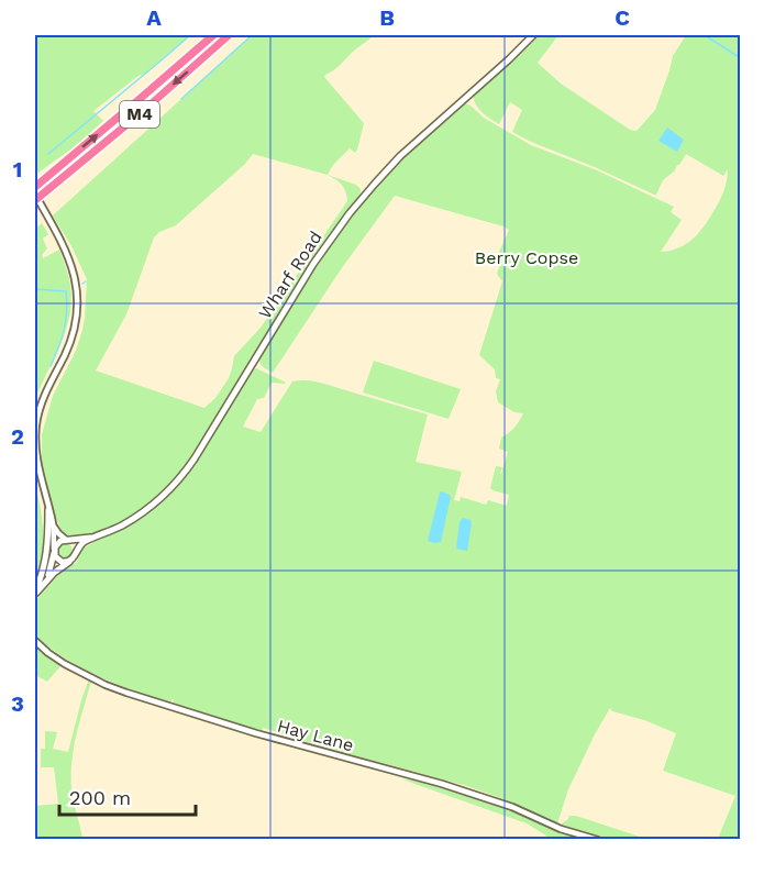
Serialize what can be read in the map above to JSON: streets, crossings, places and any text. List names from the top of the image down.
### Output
{
  "streets": {
    "highway": ["M4"],
    "main road": ["Wharf Road"],
    "street": ["Hay Lane"]
  },
  "parks": ["Berry Copse"],
  "scale_bar": "200 m",
  "grid": {
    "columns": ["A", "B", "C"],
    "rows": ["1", "2", "3"]
  }
}
